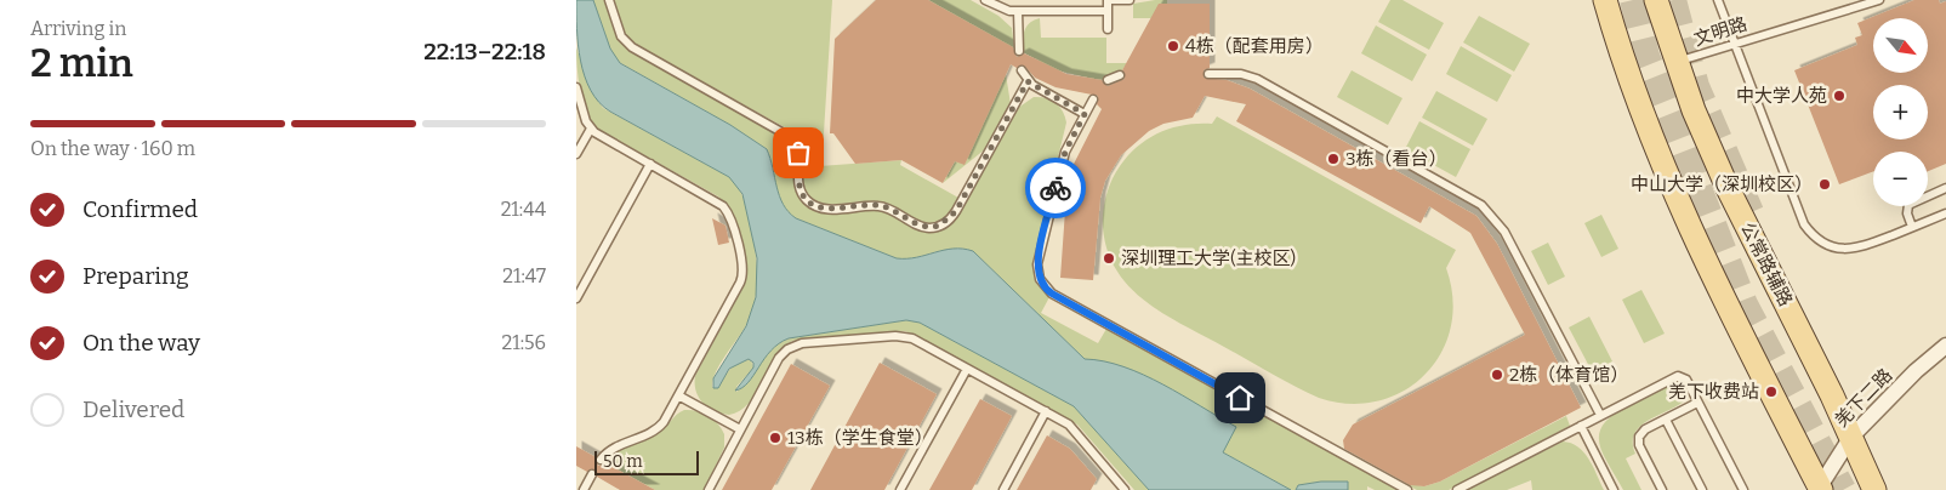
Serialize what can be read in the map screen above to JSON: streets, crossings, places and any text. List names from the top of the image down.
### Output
{
  "streets": {
    "main road": ["公常路辅路"],
    "street": ["羌下二路"],
    "lane": ["文明路"]
  },
  "crossings": [
    ["文明路", "公常路辅路"],
    ["公常路辅路", "羌下二路"]
  ],
  "places": [
    "4栋（配套用房）",
    "中大学人苑",
    "3栋（看台）",
    "中山大学（深圳校区）",
    "深圳理工大学(主校区)",
    "2栋（体育馆）",
    "羌下收费站",
    "13栋（学生食堂）"
  ],
  "scale_bar": "50 m",
  "north": "bottom right",
  "page": {
    "heading": ["2 min", "Arriving in", "22:13–22:18"],
    "map_buttons": ["+", "−"],
    "bar": "On the way · 160 m",
    "list": [
      ["Confirmed", "21:44"],
      ["Preparing", "21:47"],
      ["On the way", "21:56"],
      "Delivered"
    ],
    "scale": "50 m"
  }
}
